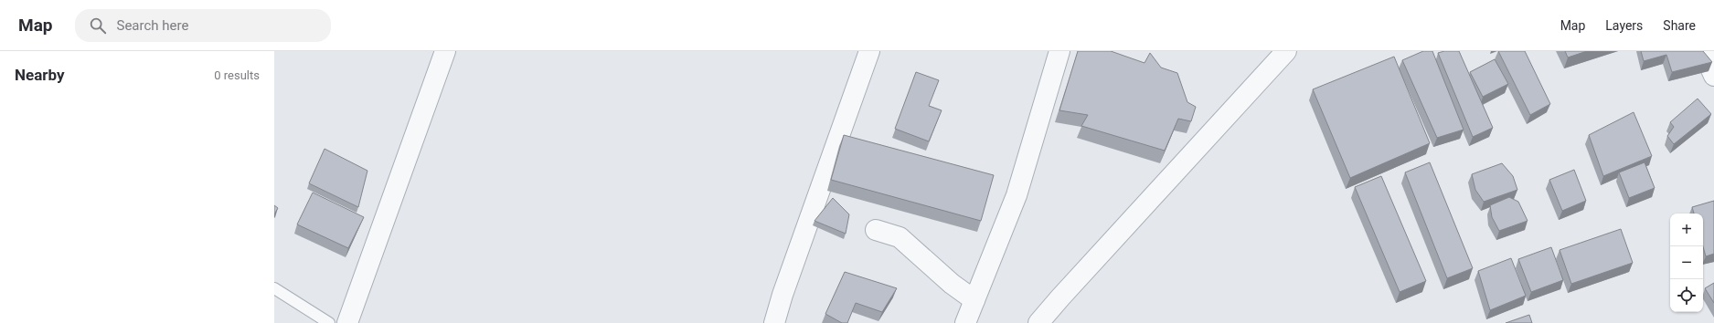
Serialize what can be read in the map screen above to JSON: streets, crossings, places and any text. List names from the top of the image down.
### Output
{
  "page": {
    "header": "Map",
    "search": "Search here",
    "nav": ["Map", "Layers", "Share"],
    "heading": ["Nearby", "0 results"],
    "map_buttons": ["+", "−"]
  }
}
